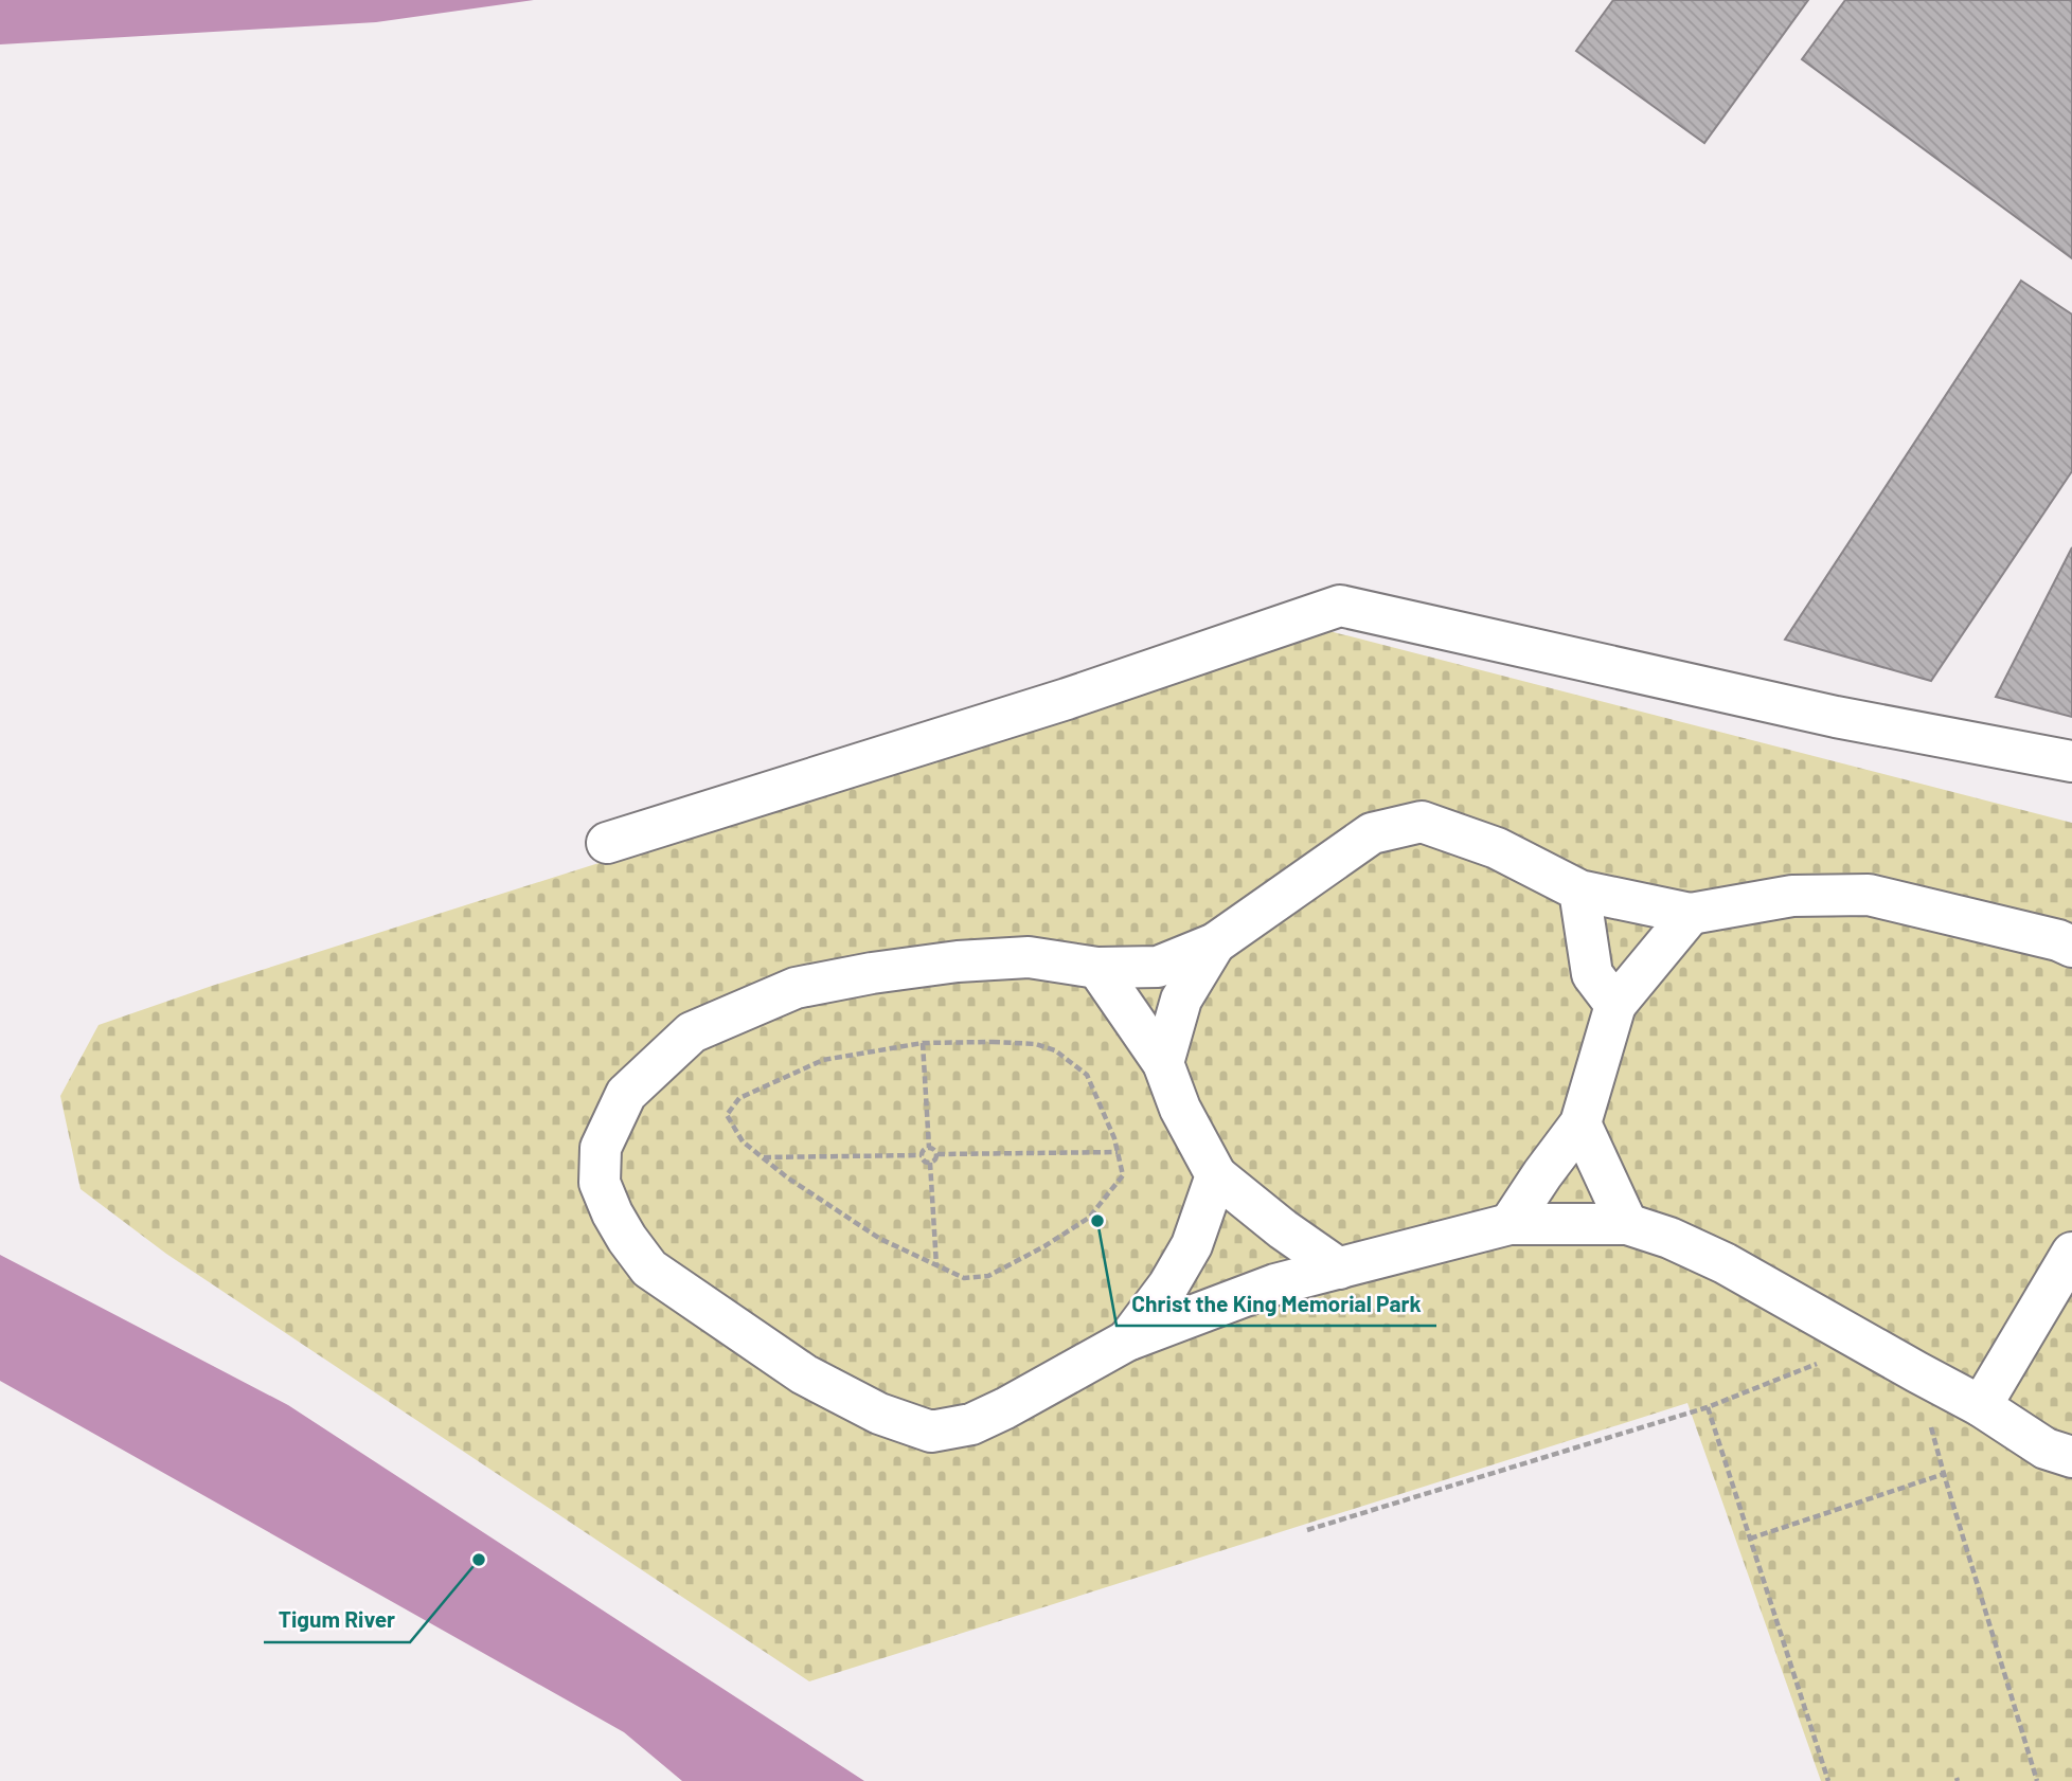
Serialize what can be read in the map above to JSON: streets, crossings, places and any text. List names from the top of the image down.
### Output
{
  "places": ["Christ the King Memorial Park", "Tigum River"]
}
